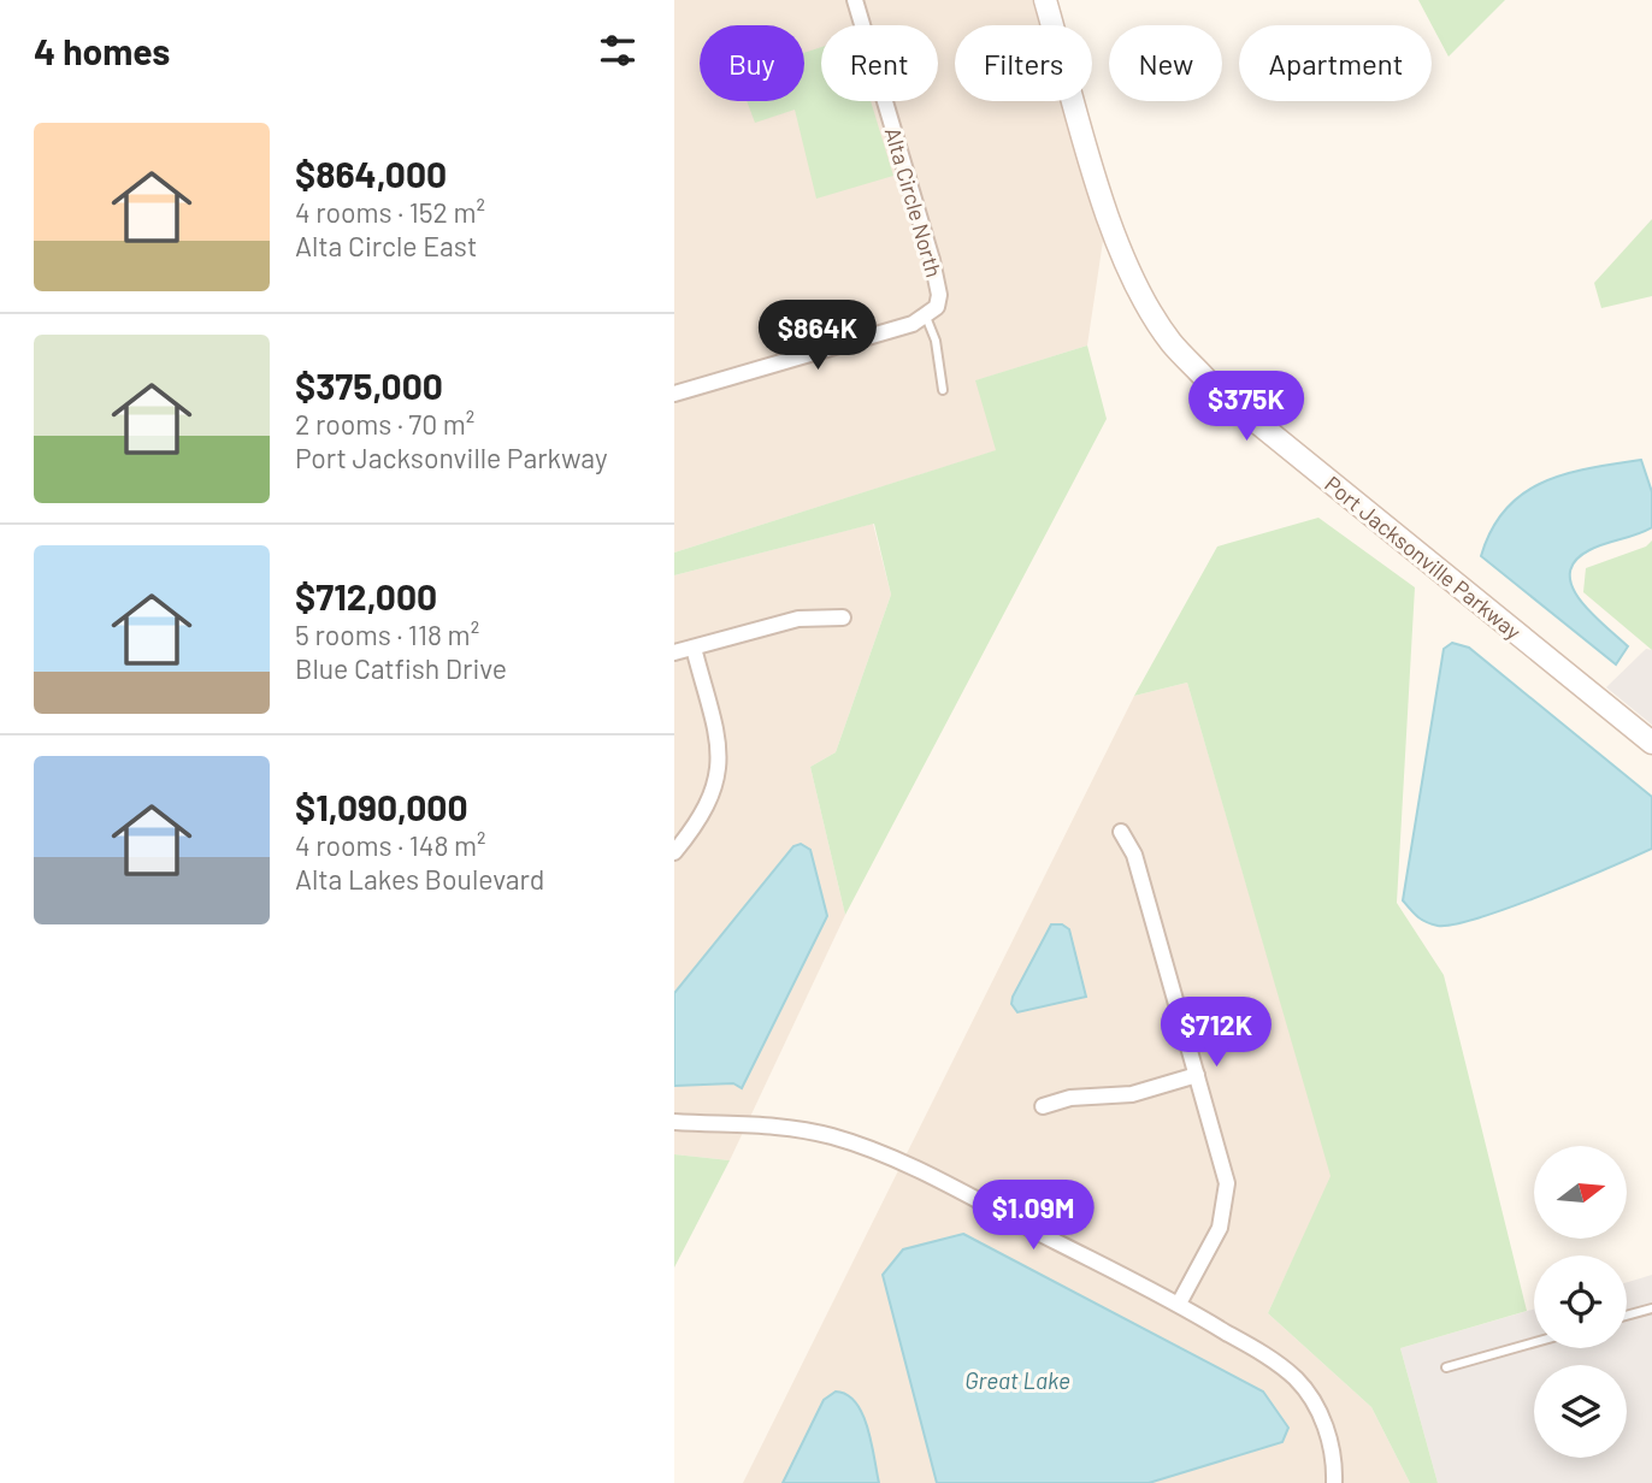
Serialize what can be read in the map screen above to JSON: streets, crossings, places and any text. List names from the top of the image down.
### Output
{
  "streets": {
    "street": ["Alta Circle North", "Port Jacksonville Parkway"]
  },
  "water": ["Great Lake"],
  "north": "right",
  "page": {
    "heading": "4 homes",
    "chip": [
      "Buy",
      "Rent",
      "Filters",
      "New",
      "Apartment"
    ],
    "list": [
      {
        "name": "$864,000",
        "note": "4 rooms · 152 m² · Alta Circle East"
      },
      {
        "name": "$375,000",
        "note": "2 rooms · 70 m² · Port Jacksonville Parkway"
      },
      {
        "name": "$712,000",
        "note": "5 rooms · 118 m² · Blue Catfish Drive"
      },
      {
        "name": "$1,090,000",
        "note": "4 rooms · 148 m² · Alta Lakes Boulevard"
      }
    ],
    "price": [
      "$864K",
      "$375K",
      "$712K",
      "$1.09M"
    ]
  }
}
